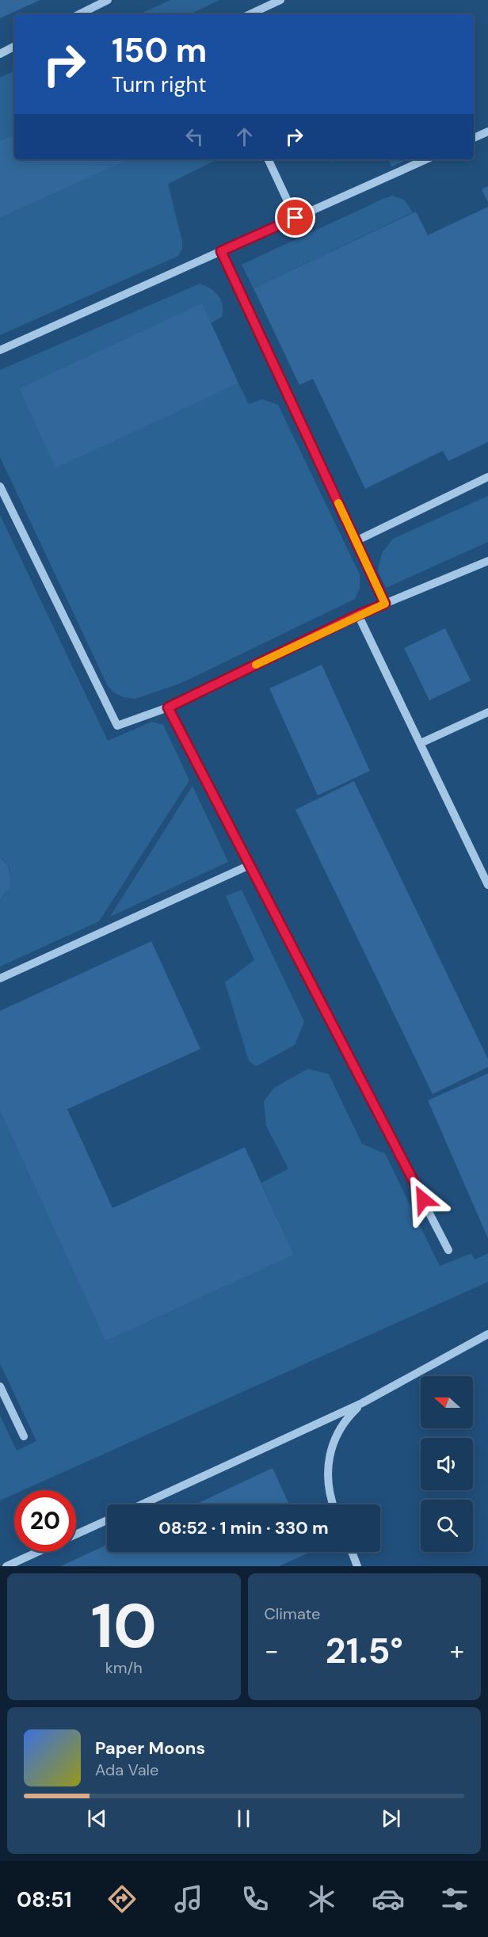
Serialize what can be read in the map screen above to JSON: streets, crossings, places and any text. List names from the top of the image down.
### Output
{
  "north": "left",
  "page": {
    "turn": ["150 m", "Turn right"],
    "limit": "20",
    "trip": "08:52 · 1 min · 330 m",
    "tile": [
      ["10", "km/h"],
      "Climate"
    ],
    "heat": ["−", "21.5°", "+"],
    "song": ["Paper Moons", "Ada Vale"],
    "tabs": "08:51"
  }
}
